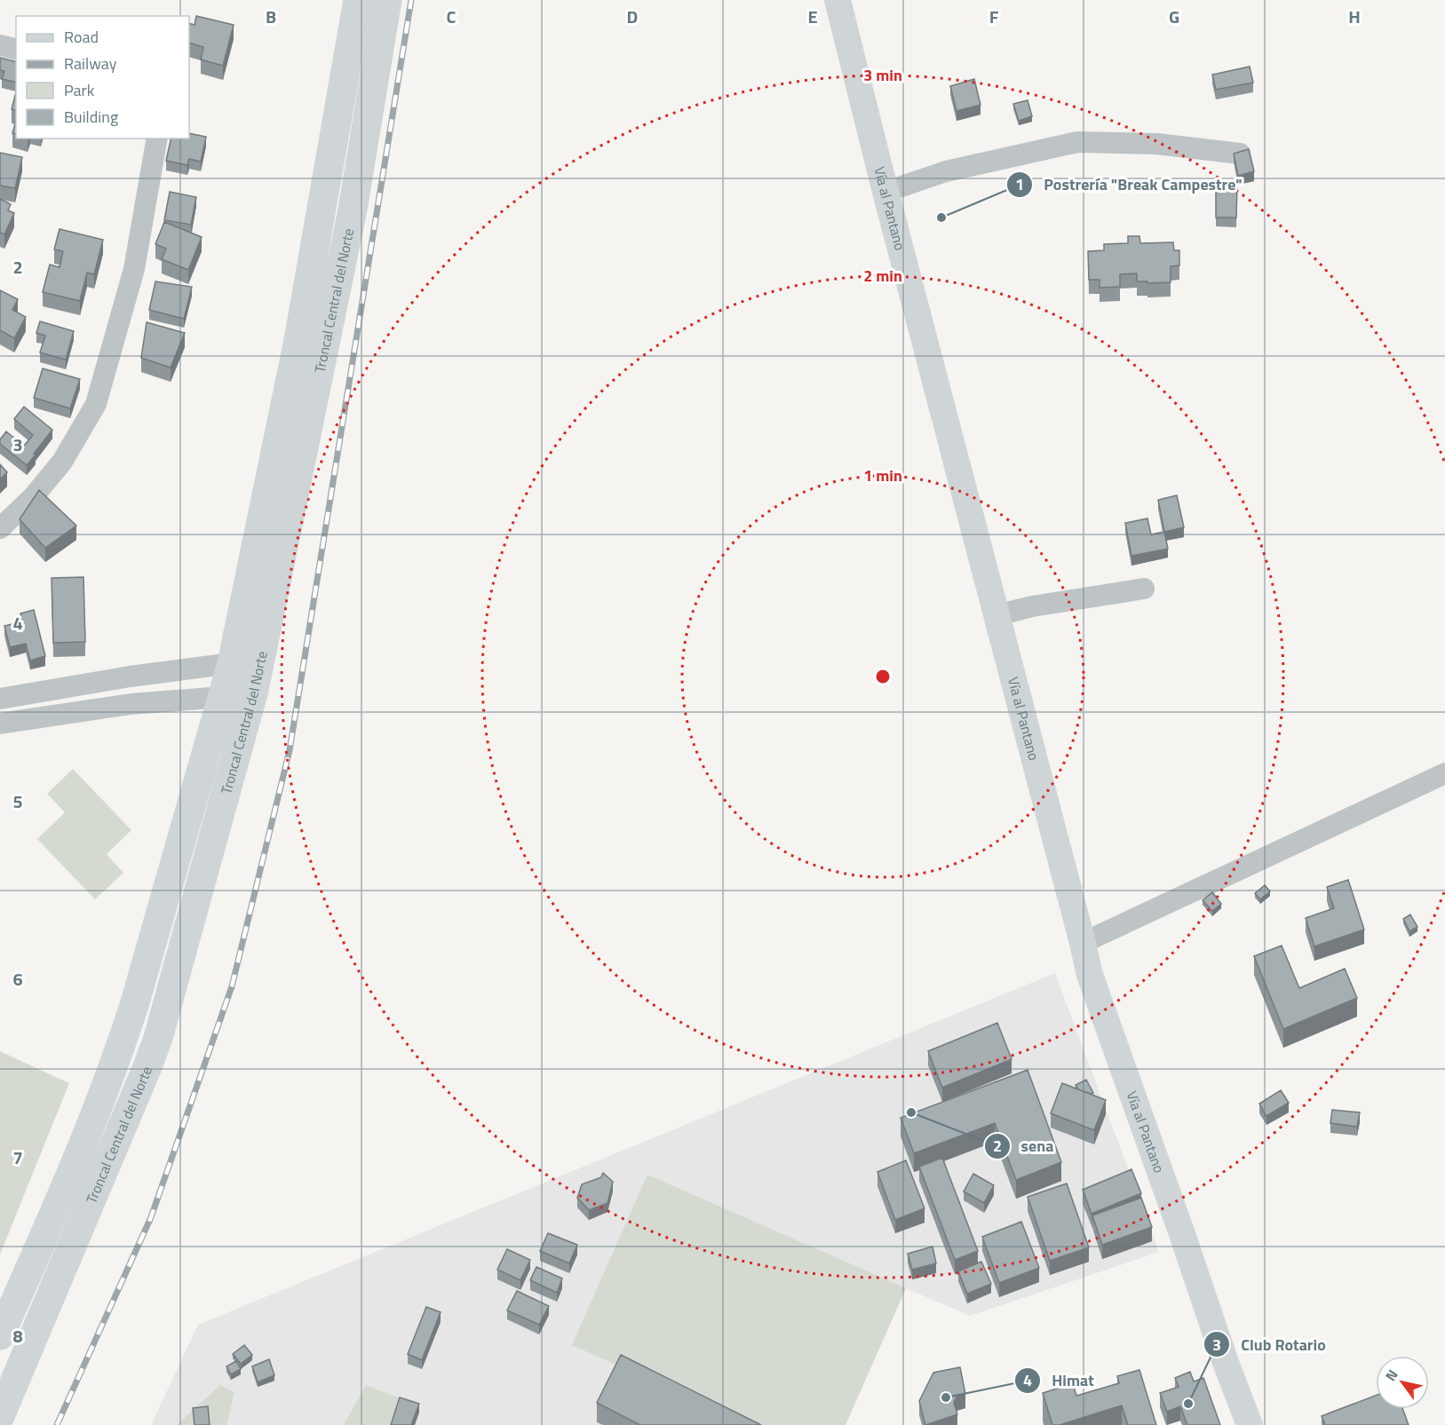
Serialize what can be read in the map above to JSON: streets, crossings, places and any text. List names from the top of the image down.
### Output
{
  "streets": {
    "highway": ["Troncal Central del Norte"],
    "main road": ["Vía al Pantano"]
  },
  "places": [
    "Postrería \"Break Campestre\"",
    "sena",
    "Himat",
    "Club Rotario"
  ],
  "legend": [
    "Road",
    "Railway",
    "Park",
    "Building"
  ],
  "north": "top left",
  "grid": {
    "columns": [
      "B",
      "C",
      "D",
      "E",
      "F",
      "G",
      "H"
    ],
    "rows": [
      "2",
      "3",
      "4",
      "5",
      "6",
      "7",
      "8"
    ]
  },
  "rings": ["3 min", "2 min", "1 min"]
}
